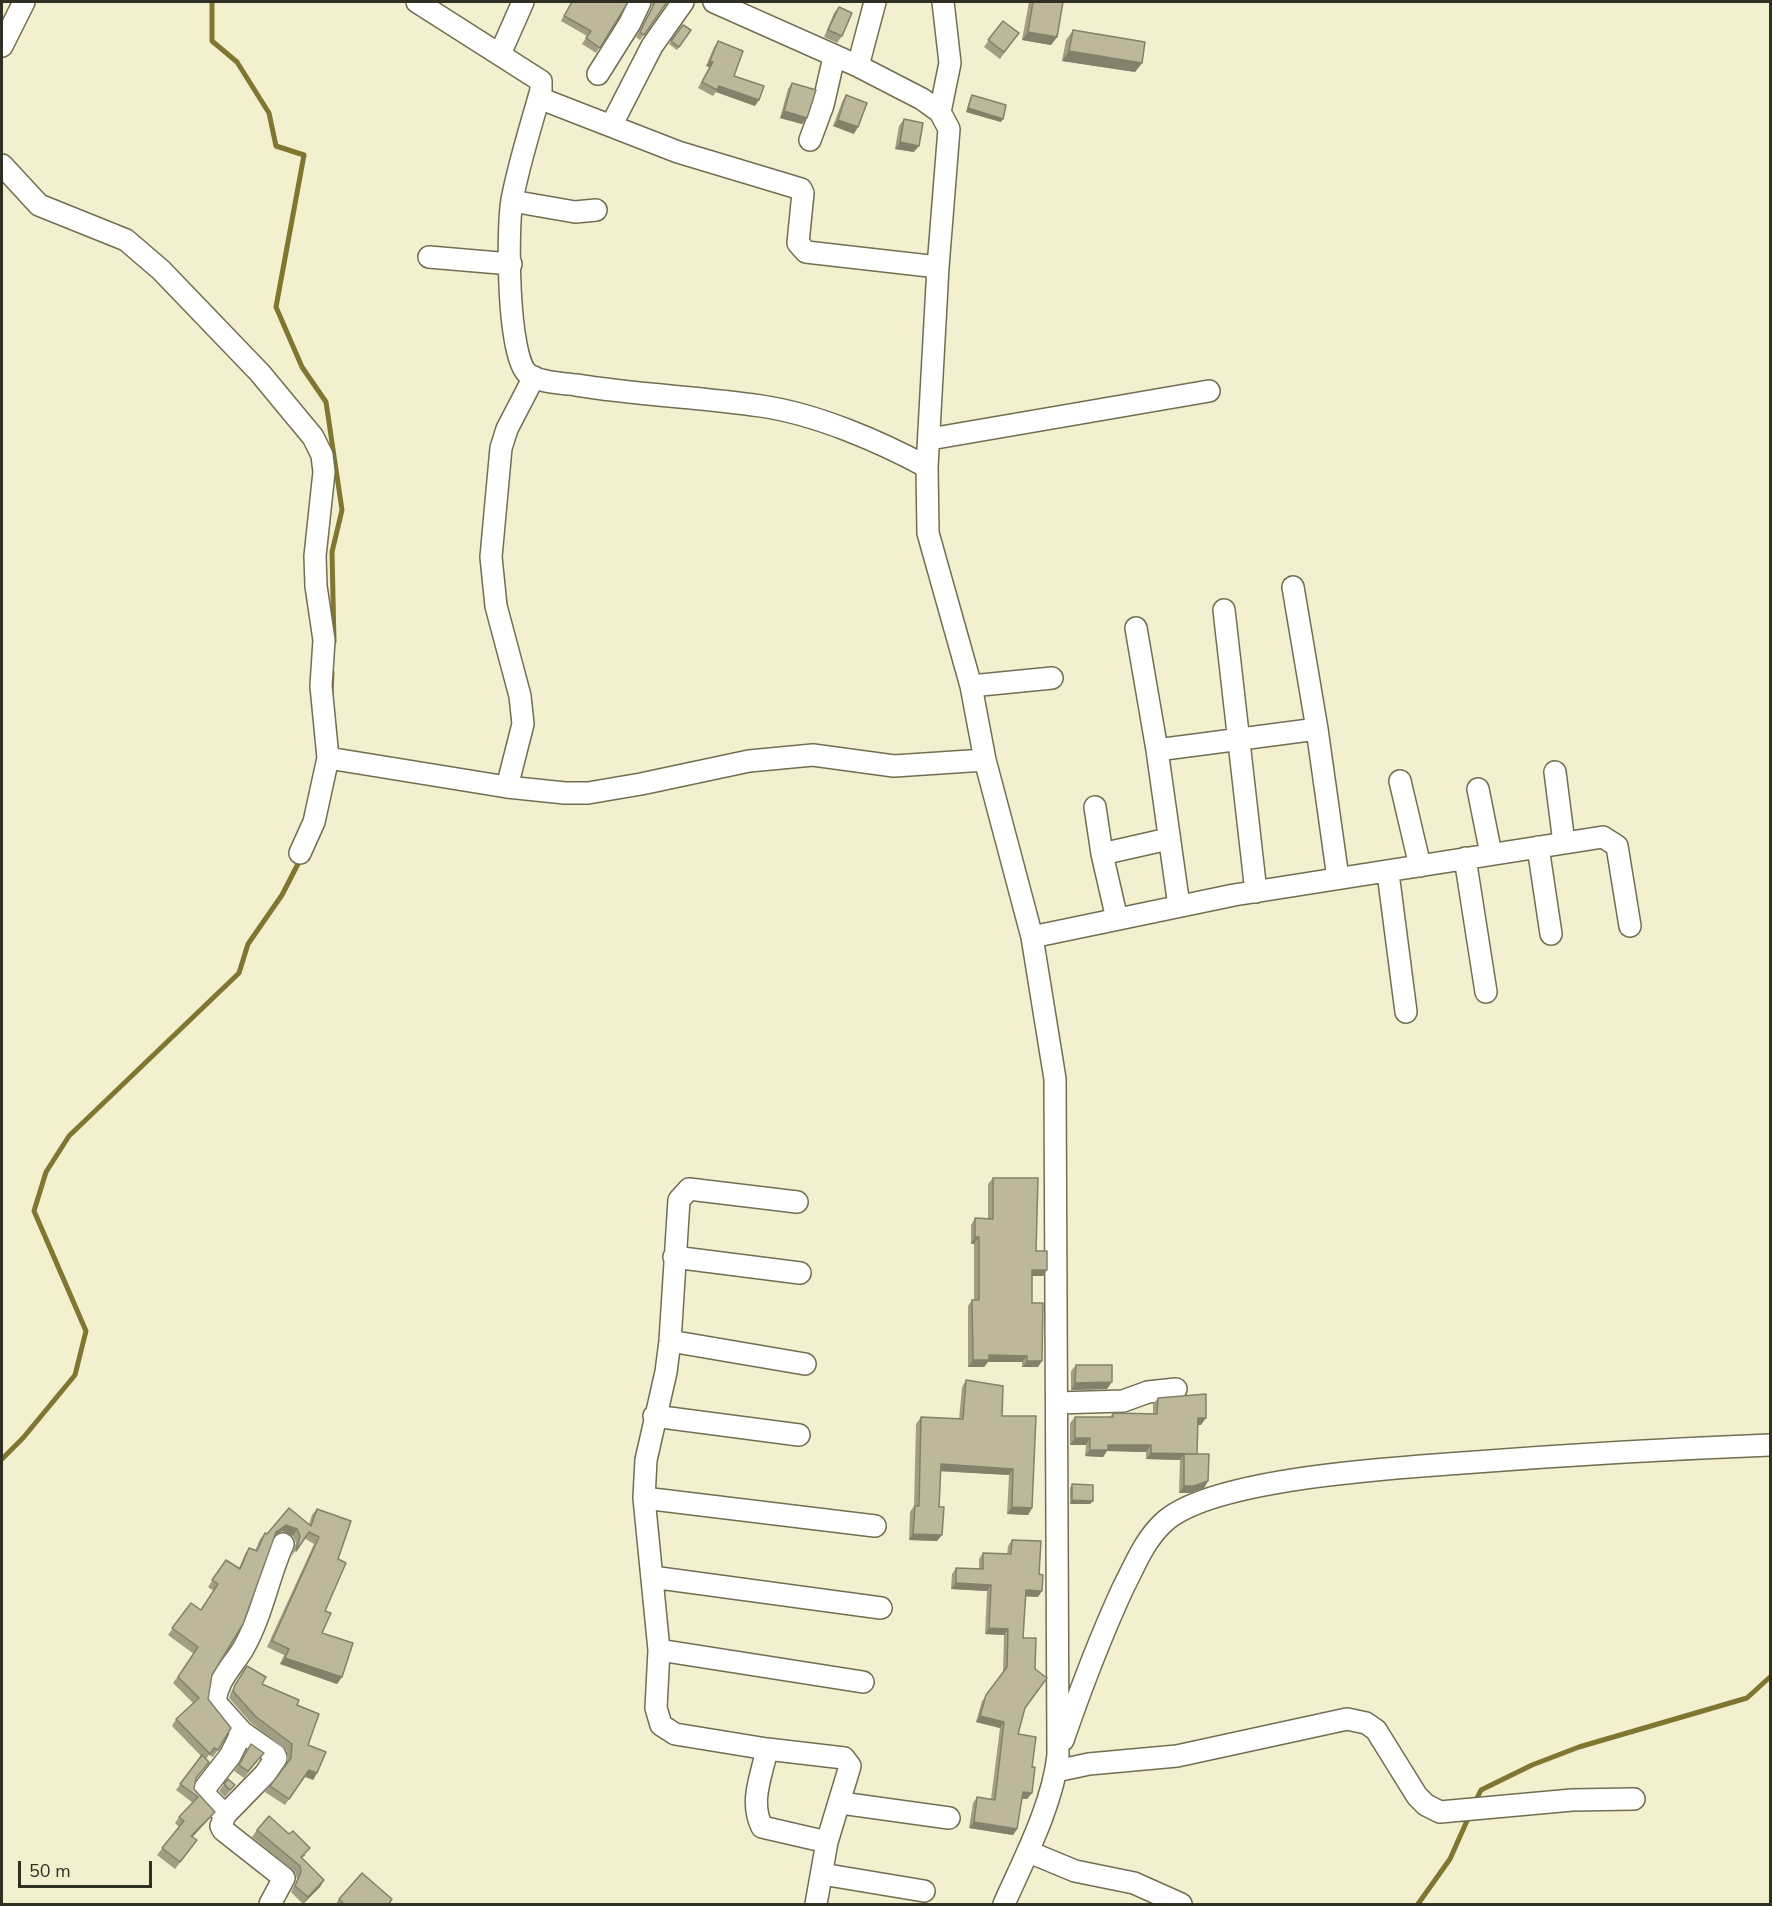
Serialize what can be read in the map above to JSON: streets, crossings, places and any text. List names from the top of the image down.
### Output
{
  "scale_bar": "50 m"
}
